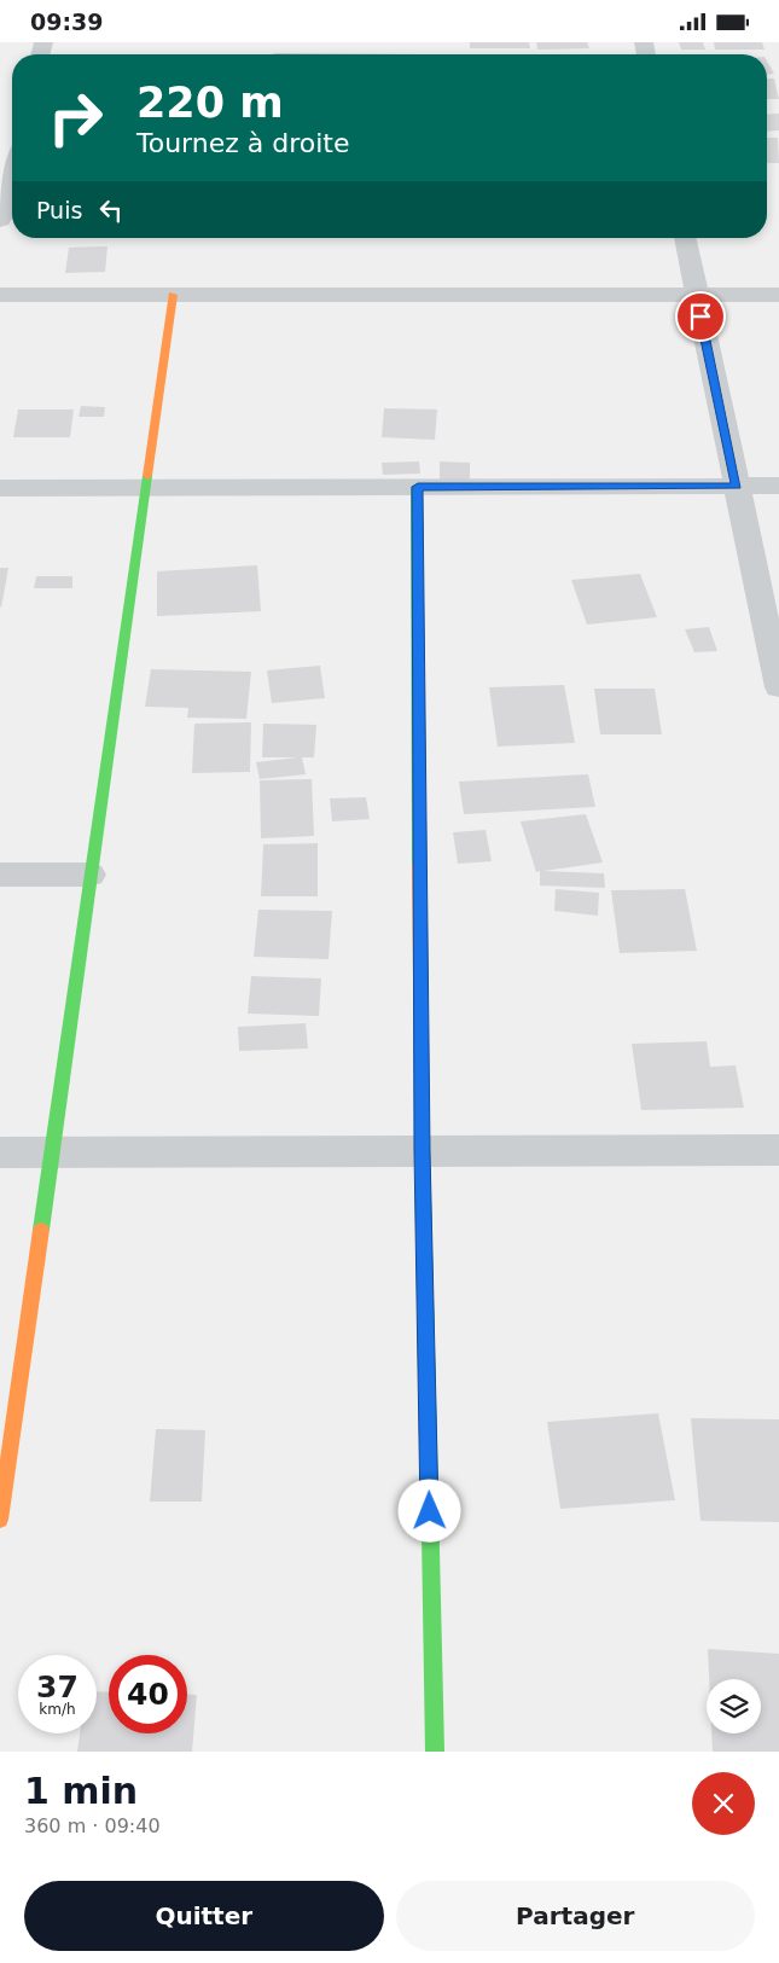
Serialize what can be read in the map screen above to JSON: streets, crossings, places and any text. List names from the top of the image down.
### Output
{
  "page": {
    "status": "09:39",
    "turn": ["220 m", "Tournez à droite"],
    "then": "Puis",
    "speed": "37 km/h",
    "limit": "40",
    "heading": ["1 min", "360 m · 09:40"],
    "buttons": ["Quitter", "Partager"]
  }
}
